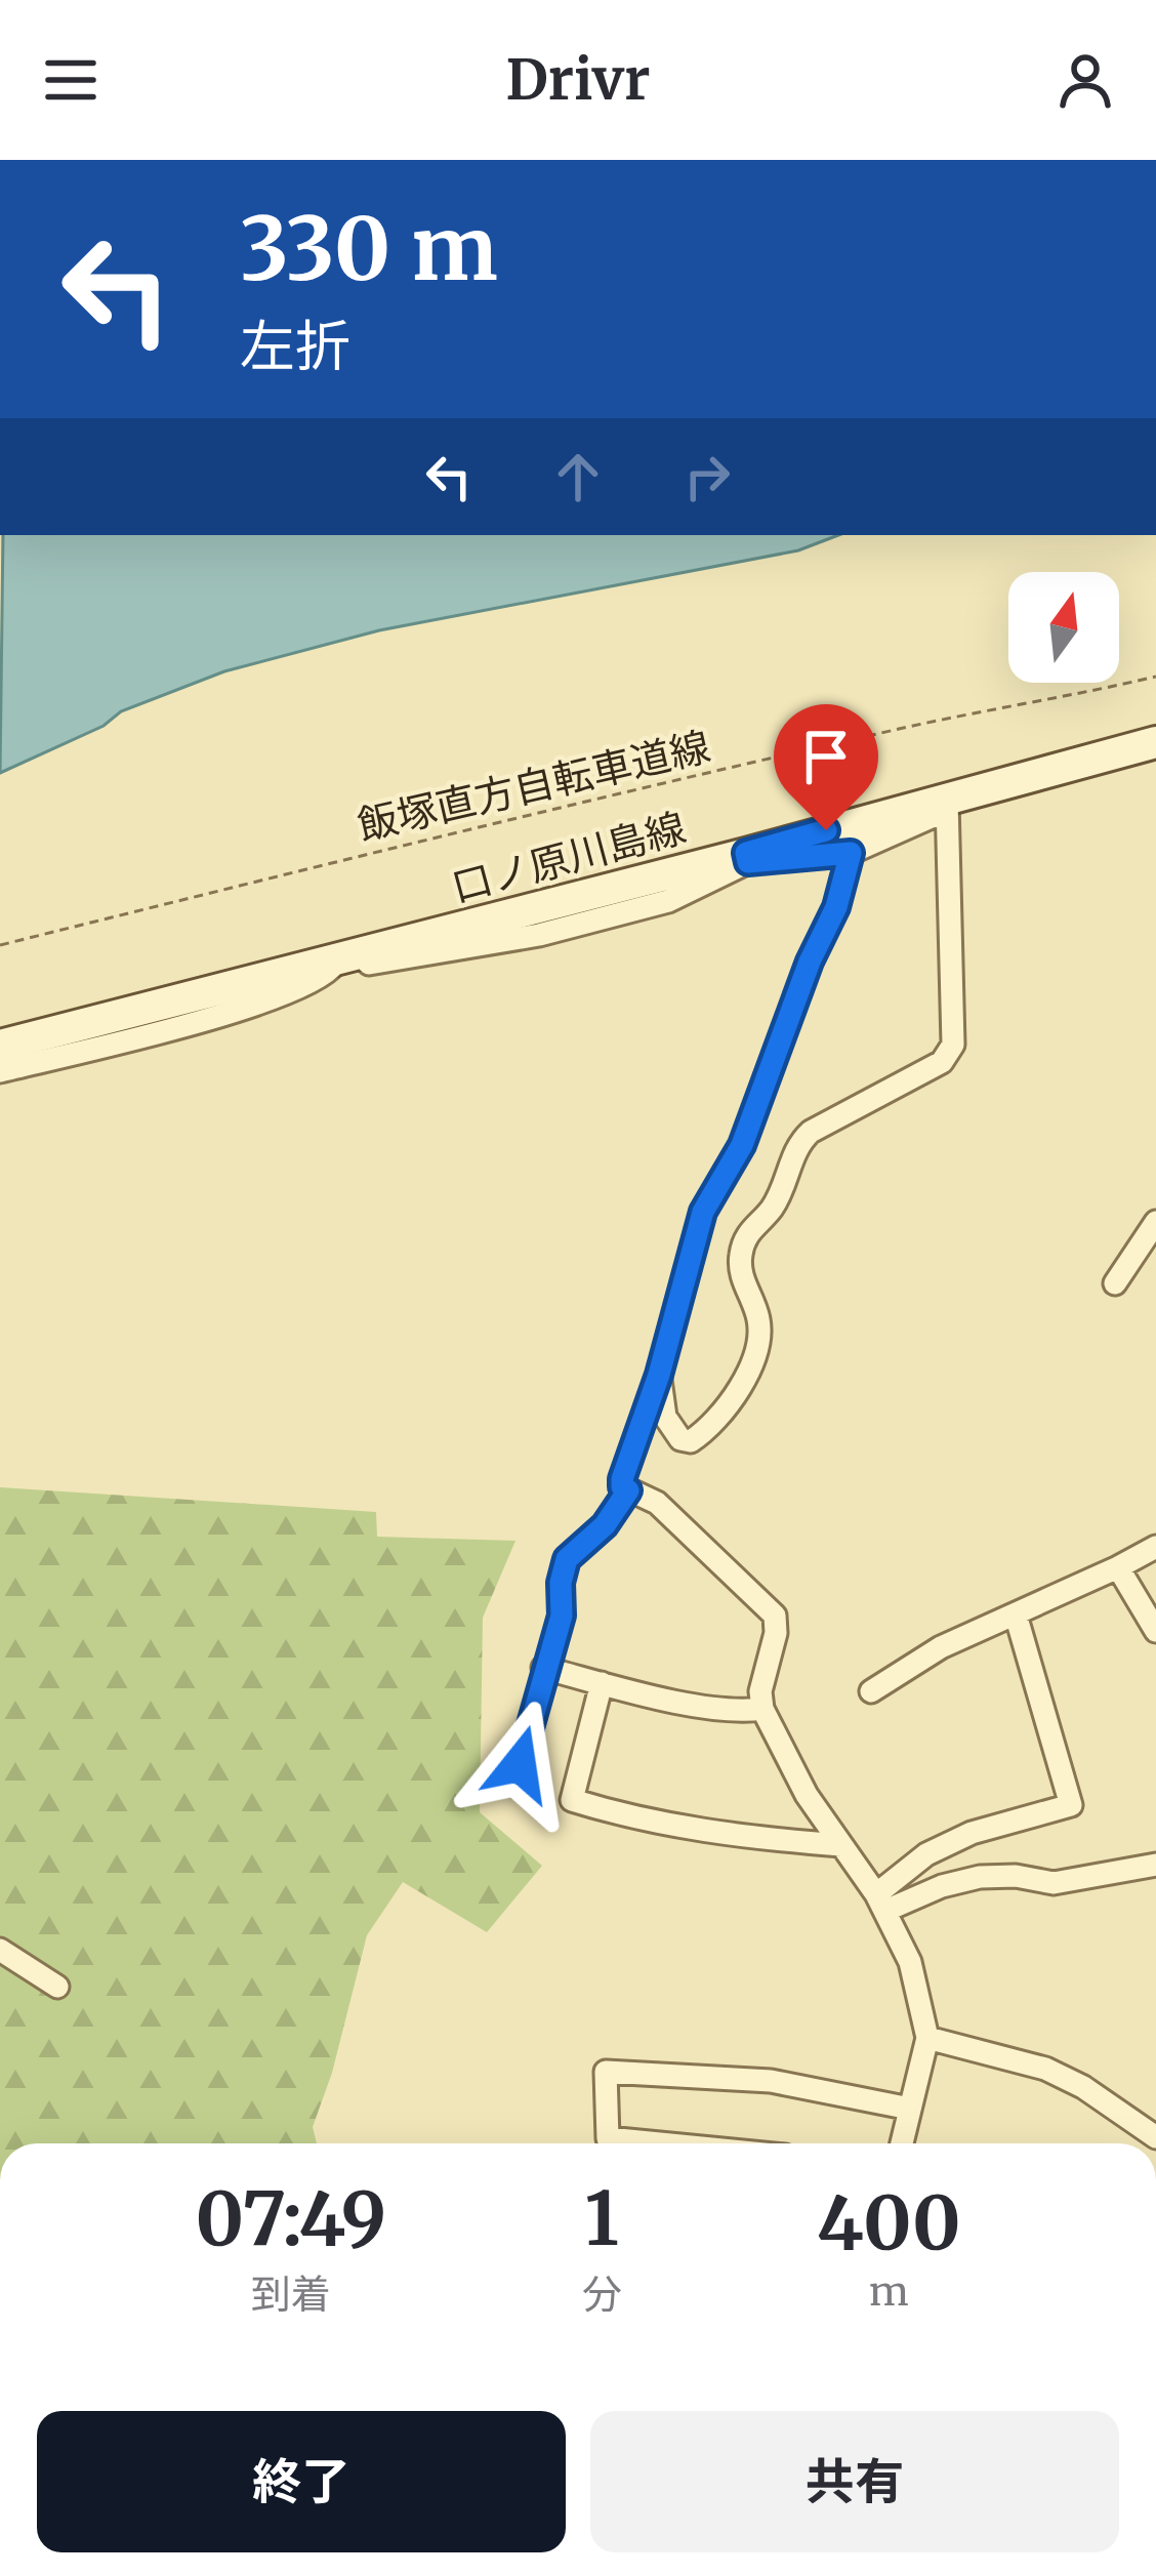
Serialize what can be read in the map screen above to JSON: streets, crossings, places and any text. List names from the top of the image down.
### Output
{
  "streets": {
    "main road": ["口ノ原川島線"],
    "path": ["飯塚直方自転車道線"]
  },
  "north": "top",
  "page": {
    "header": "Drivr",
    "turn": ["330 m", "左折"],
    "eta": [
      "07:49",
      "到着",
      "1",
      "分",
      "400",
      "m"
    ],
    "buttons": ["終了", "共有"]
  }
}
